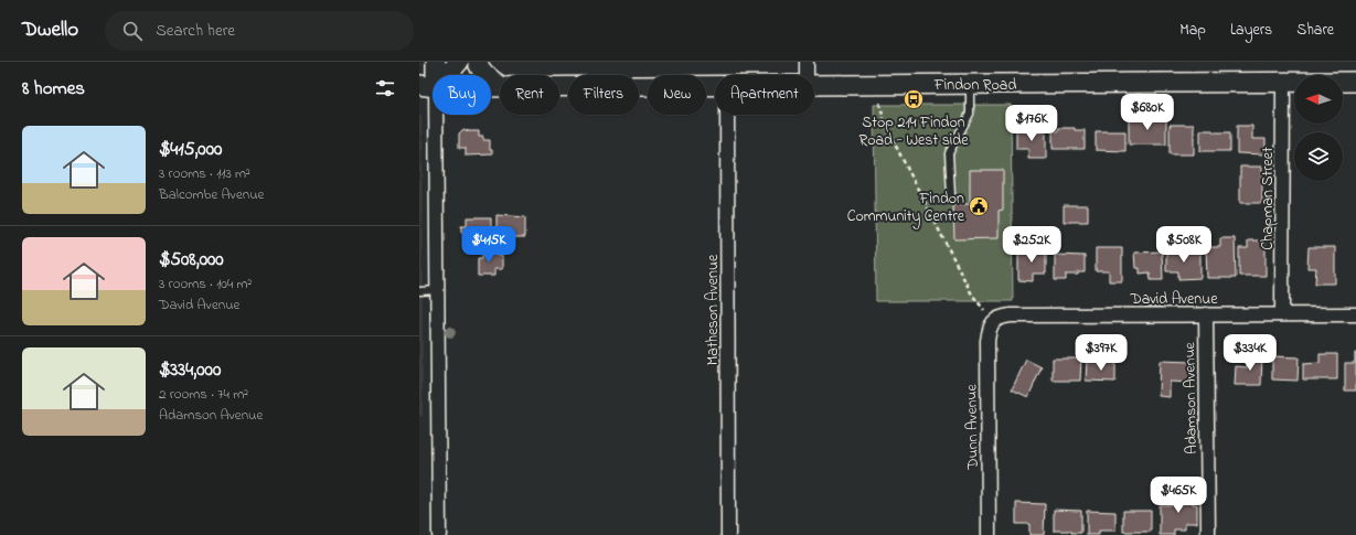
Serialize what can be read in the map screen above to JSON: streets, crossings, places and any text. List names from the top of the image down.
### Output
{
  "streets": {
    "main road": ["Findon Road"],
    "street": [
      "Chapman Street",
      "David Avenue",
      "Matheson Avenue",
      "Adamson Avenue",
      "Dunn Avenue"
    ]
  },
  "crossings": [
    ["Findon Road", "Chapman Street"],
    ["Chapman Street", "David Avenue"],
    ["David Avenue", "Adamson Avenue"],
    ["David Avenue", "Dunn Avenue"]
  ],
  "places": {
    "bus stop": ["Stop 214 Findon Road - West side"],
    "public building": ["Findon Community Centre"]
  },
  "north": "left",
  "page": {
    "header": "Dwello",
    "search": "Search here",
    "nav": ["Map", "Layers", "Share"],
    "heading": "8 homes",
    "chip": [
      "Buy",
      "Rent",
      "Filters",
      "New",
      "Apartment"
    ],
    "price": [
      "$680K",
      "$176K",
      "$415K",
      "$252K",
      "$508K",
      "$397K",
      "$334K",
      "$465K"
    ],
    "list": [
      {
        "name": "$415,000",
        "note": "3 rooms · 113 m² · Balcombe Avenue"
      },
      {
        "name": "$508,000",
        "note": "3 rooms · 104 m² · David Avenue"
      },
      {
        "name": "$334,000",
        "note": "2 rooms · 74 m² · Adamson Avenue"
      }
    ]
  }
}
